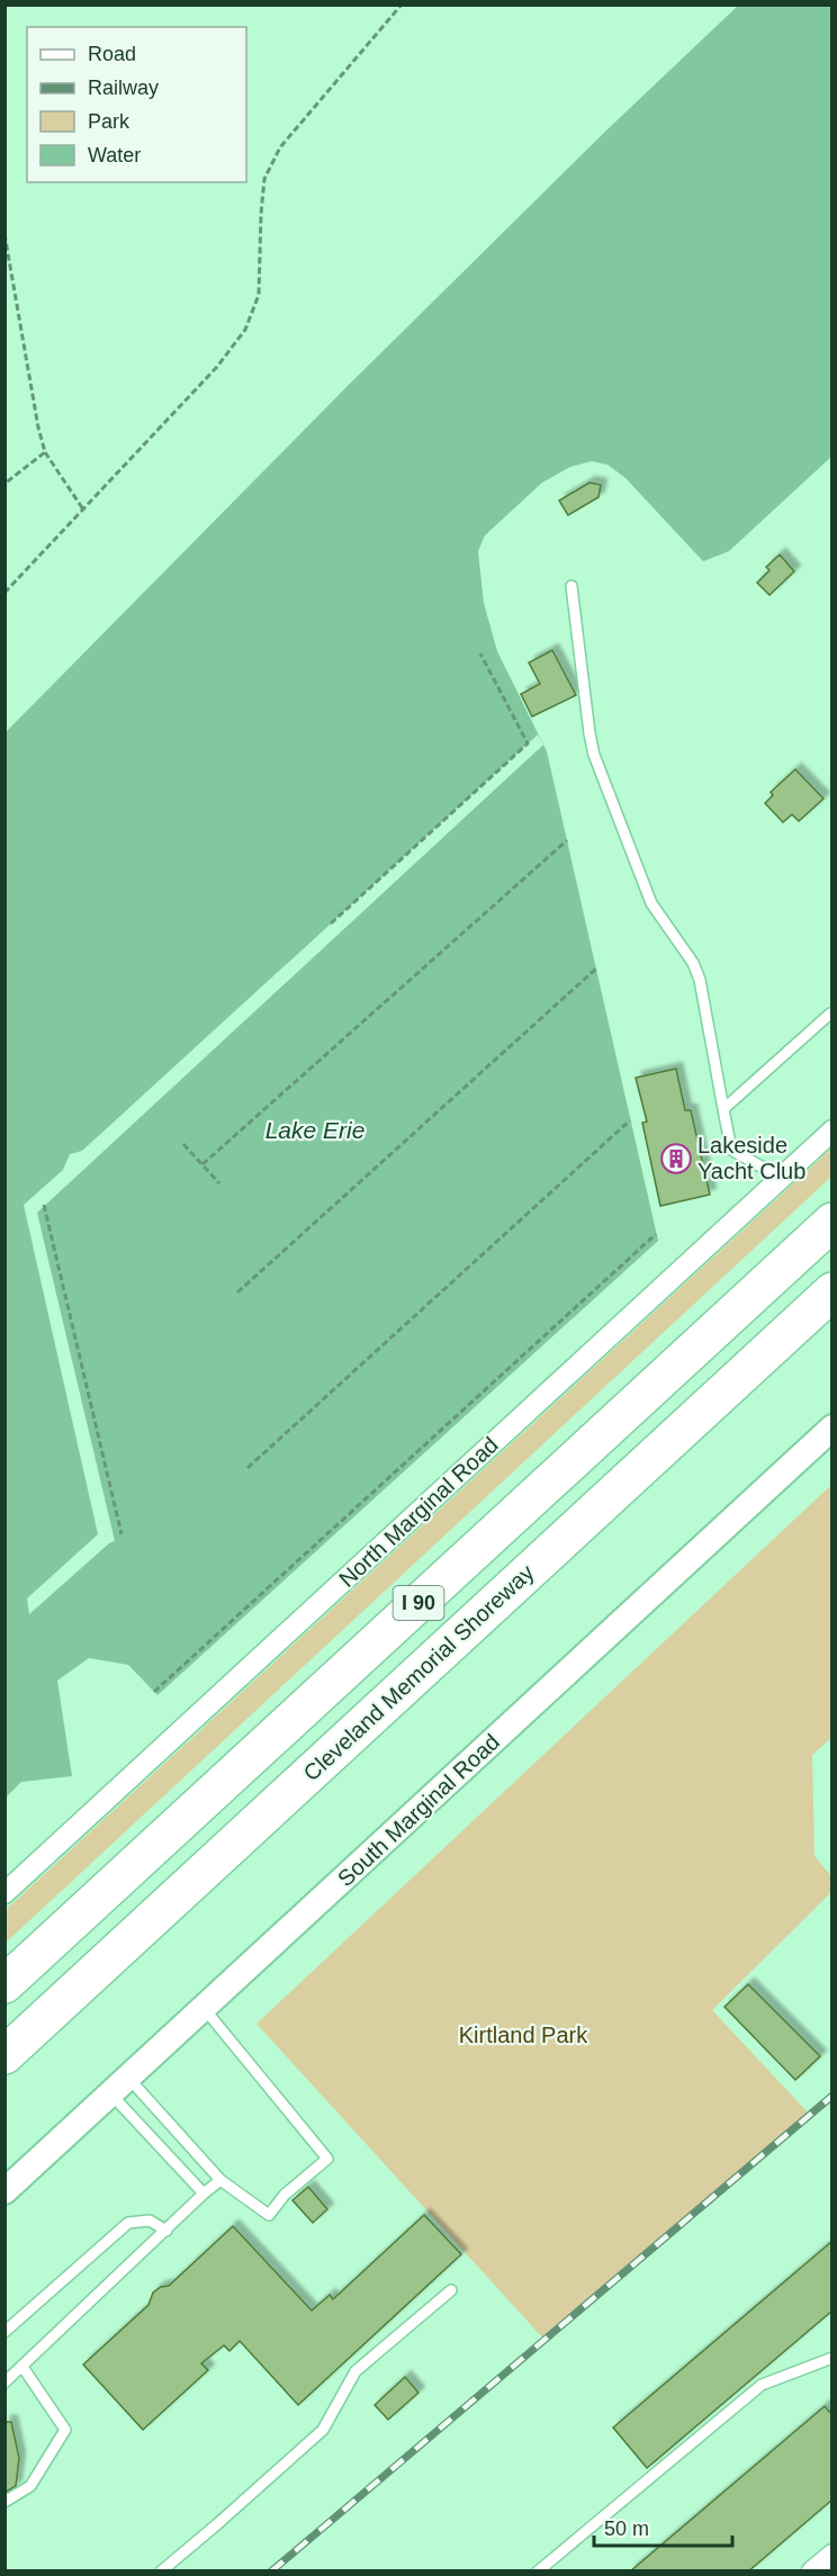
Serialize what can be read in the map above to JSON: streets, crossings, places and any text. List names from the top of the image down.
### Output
{
  "streets": {
    "highway": ["I 90", "Cleveland Memorial Shoreway"],
    "street": ["North Marginal Road", "South Marginal Road"]
  },
  "water": ["Lake Erie"],
  "parks": ["Kirtland Park"],
  "places": {
    "building": ["Lakeside Yacht Club"]
  },
  "legend": [
    "Road",
    "Railway",
    "Park",
    "Water"
  ],
  "scale_bar": "50 m"
}
